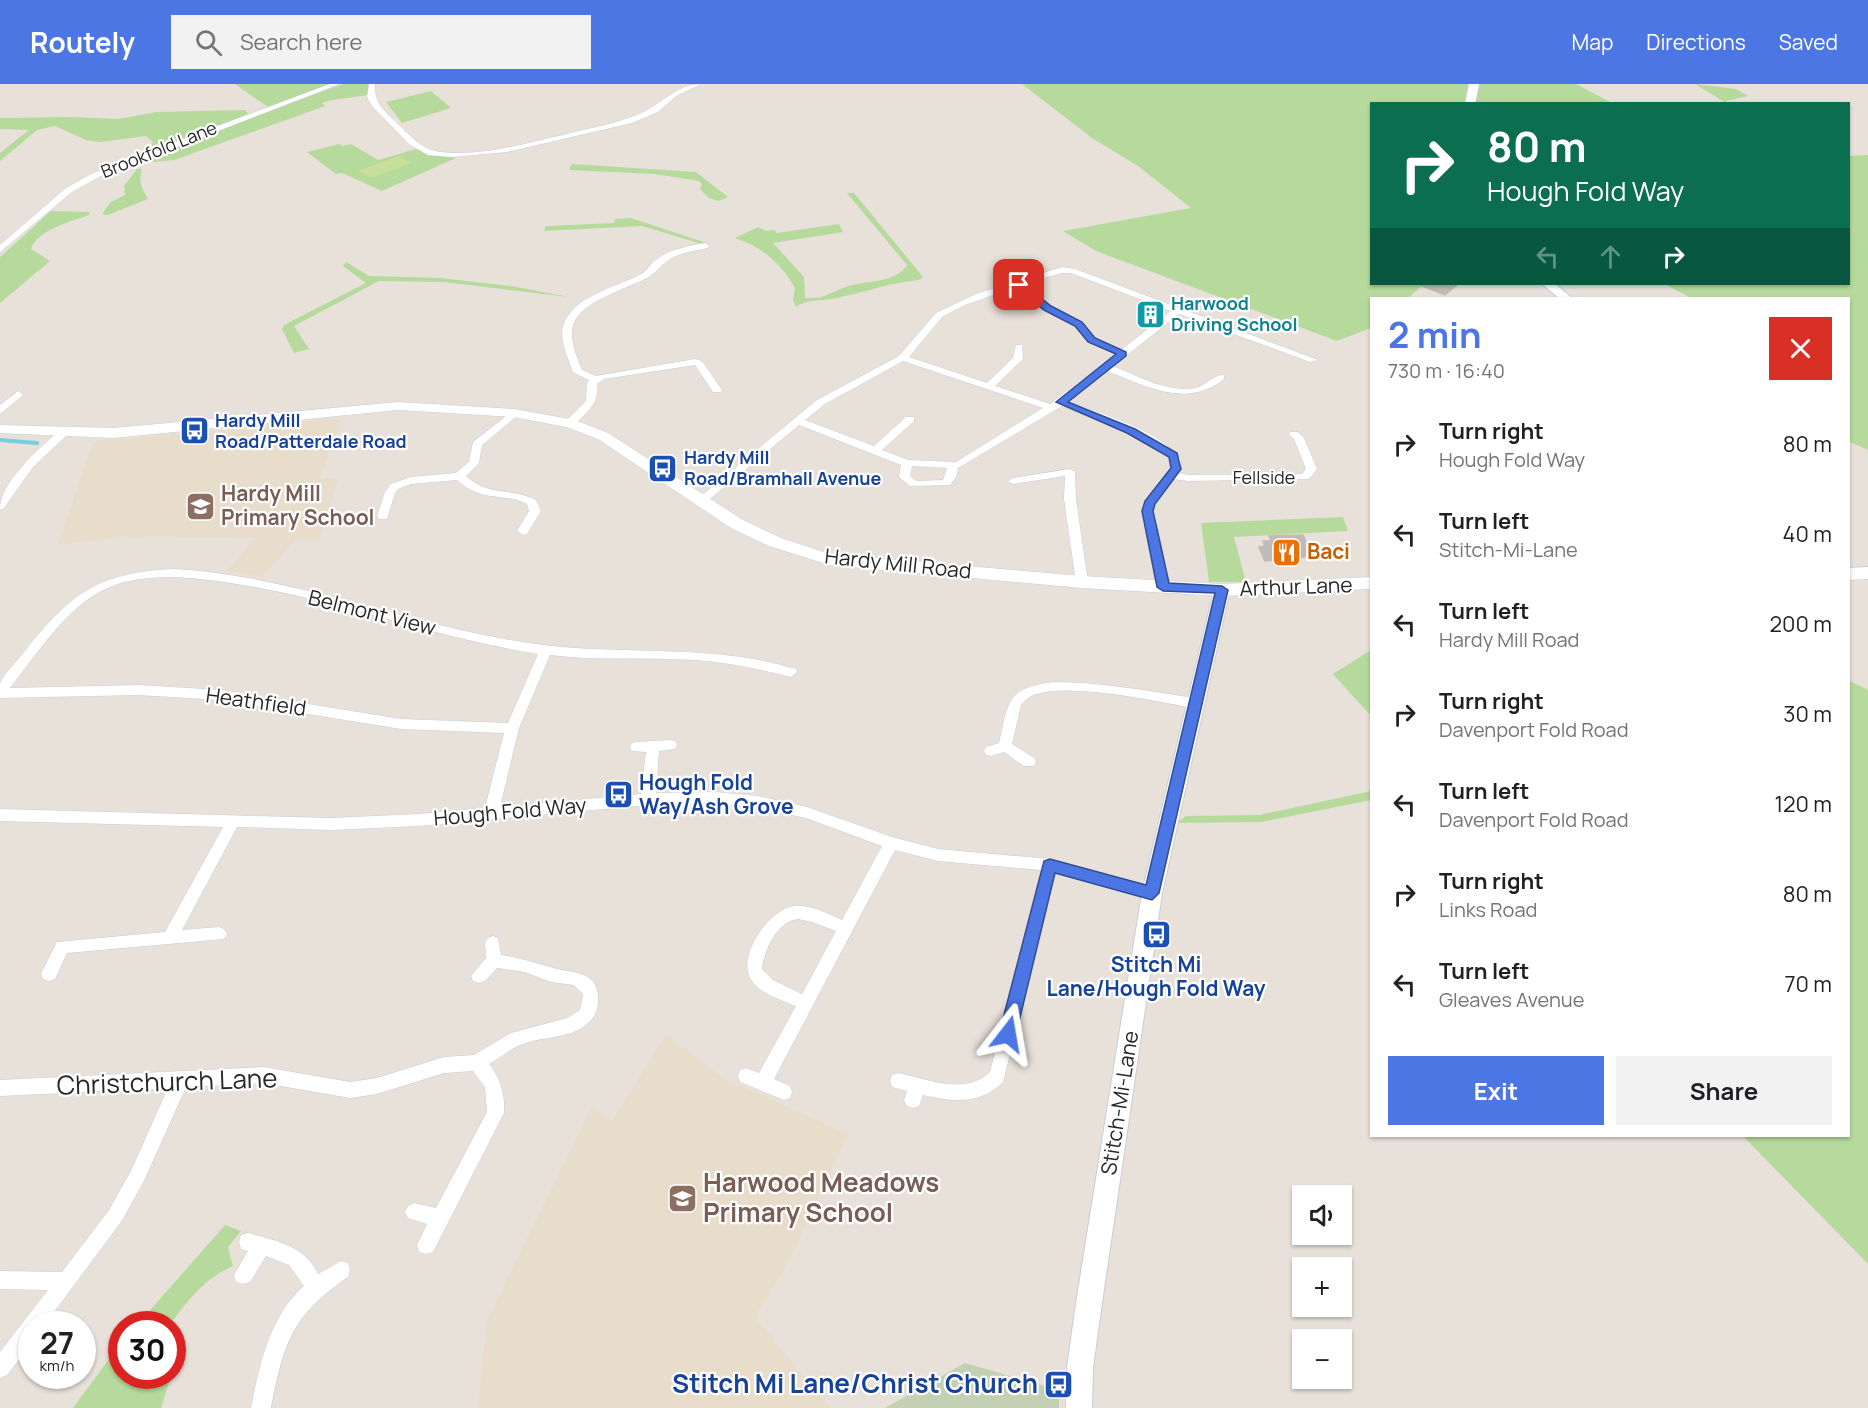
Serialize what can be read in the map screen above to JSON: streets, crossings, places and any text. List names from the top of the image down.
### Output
{
  "streets": {
    "main road": ["Hardy Mill Road", "Arthur Lane"],
    "street": [
      "Brookfold Lane",
      "Fellside",
      "Belmont View",
      "Heathfield",
      "Hough Fold Way",
      "Christchurch Lane",
      "Stitch-Mi-Lane"
    ]
  },
  "crossings": [
    ["Hardy Mill Road", "Arthur Lane"],
    ["Hardy Mill Road", "Stitch-Mi-Lane"],
    ["Arthur Lane", "Stitch-Mi-Lane"],
    ["Belmont View", "Heathfield"],
    ["Hough Fold Way", "Stitch-Mi-Lane"]
  ],
  "places": {
    "building": ["Harwood Driving School"],
    "bus stop": [
      "Hardy Mill Road/Patterdale Road",
      "Hardy Mill Road/Bramhall Avenue",
      "Hough Fold Way/Ash Grove",
      "Stitch Mi Lane/Hough Fold Way",
      "Stitch Mi Lane/Christ Church"
    ],
    "school or university": ["Hardy Mill Primary School", "Harwood Meadows Primary School"],
    "restaurant": ["Baci"]
  },
  "page": {
    "header": "Routely",
    "search": "Search here",
    "nav": ["Map", "Directions", "Saved"],
    "turn": ["80 m", "Hough Fold Way"],
    "heading": ["2 min", "730 m · 16:40"],
    "list": [
      {
        "name": "Turn right",
        "note": "Hough Fold Way",
        "value": "80 m"
      },
      {
        "name": "Turn left",
        "note": "Stitch-Mi-Lane",
        "value": "40 m"
      },
      {
        "name": "Turn left",
        "note": "Hardy Mill Road",
        "value": "200 m"
      },
      {
        "name": "Turn right",
        "note": "Davenport Fold Road",
        "value": "30 m"
      },
      {
        "name": "Turn left",
        "note": "Davenport Fold Road",
        "value": "120 m"
      },
      {
        "name": "Turn right",
        "note": "Links Road",
        "value": "80 m"
      },
      {
        "name": "Turn left",
        "note": "Gleaves Avenue",
        "value": "70 m"
      }
    ],
    "buttons": ["Exit", "Share"],
    "map_buttons": ["+", "−"],
    "speed": "27 km/h",
    "limit": "30"
  }
}
